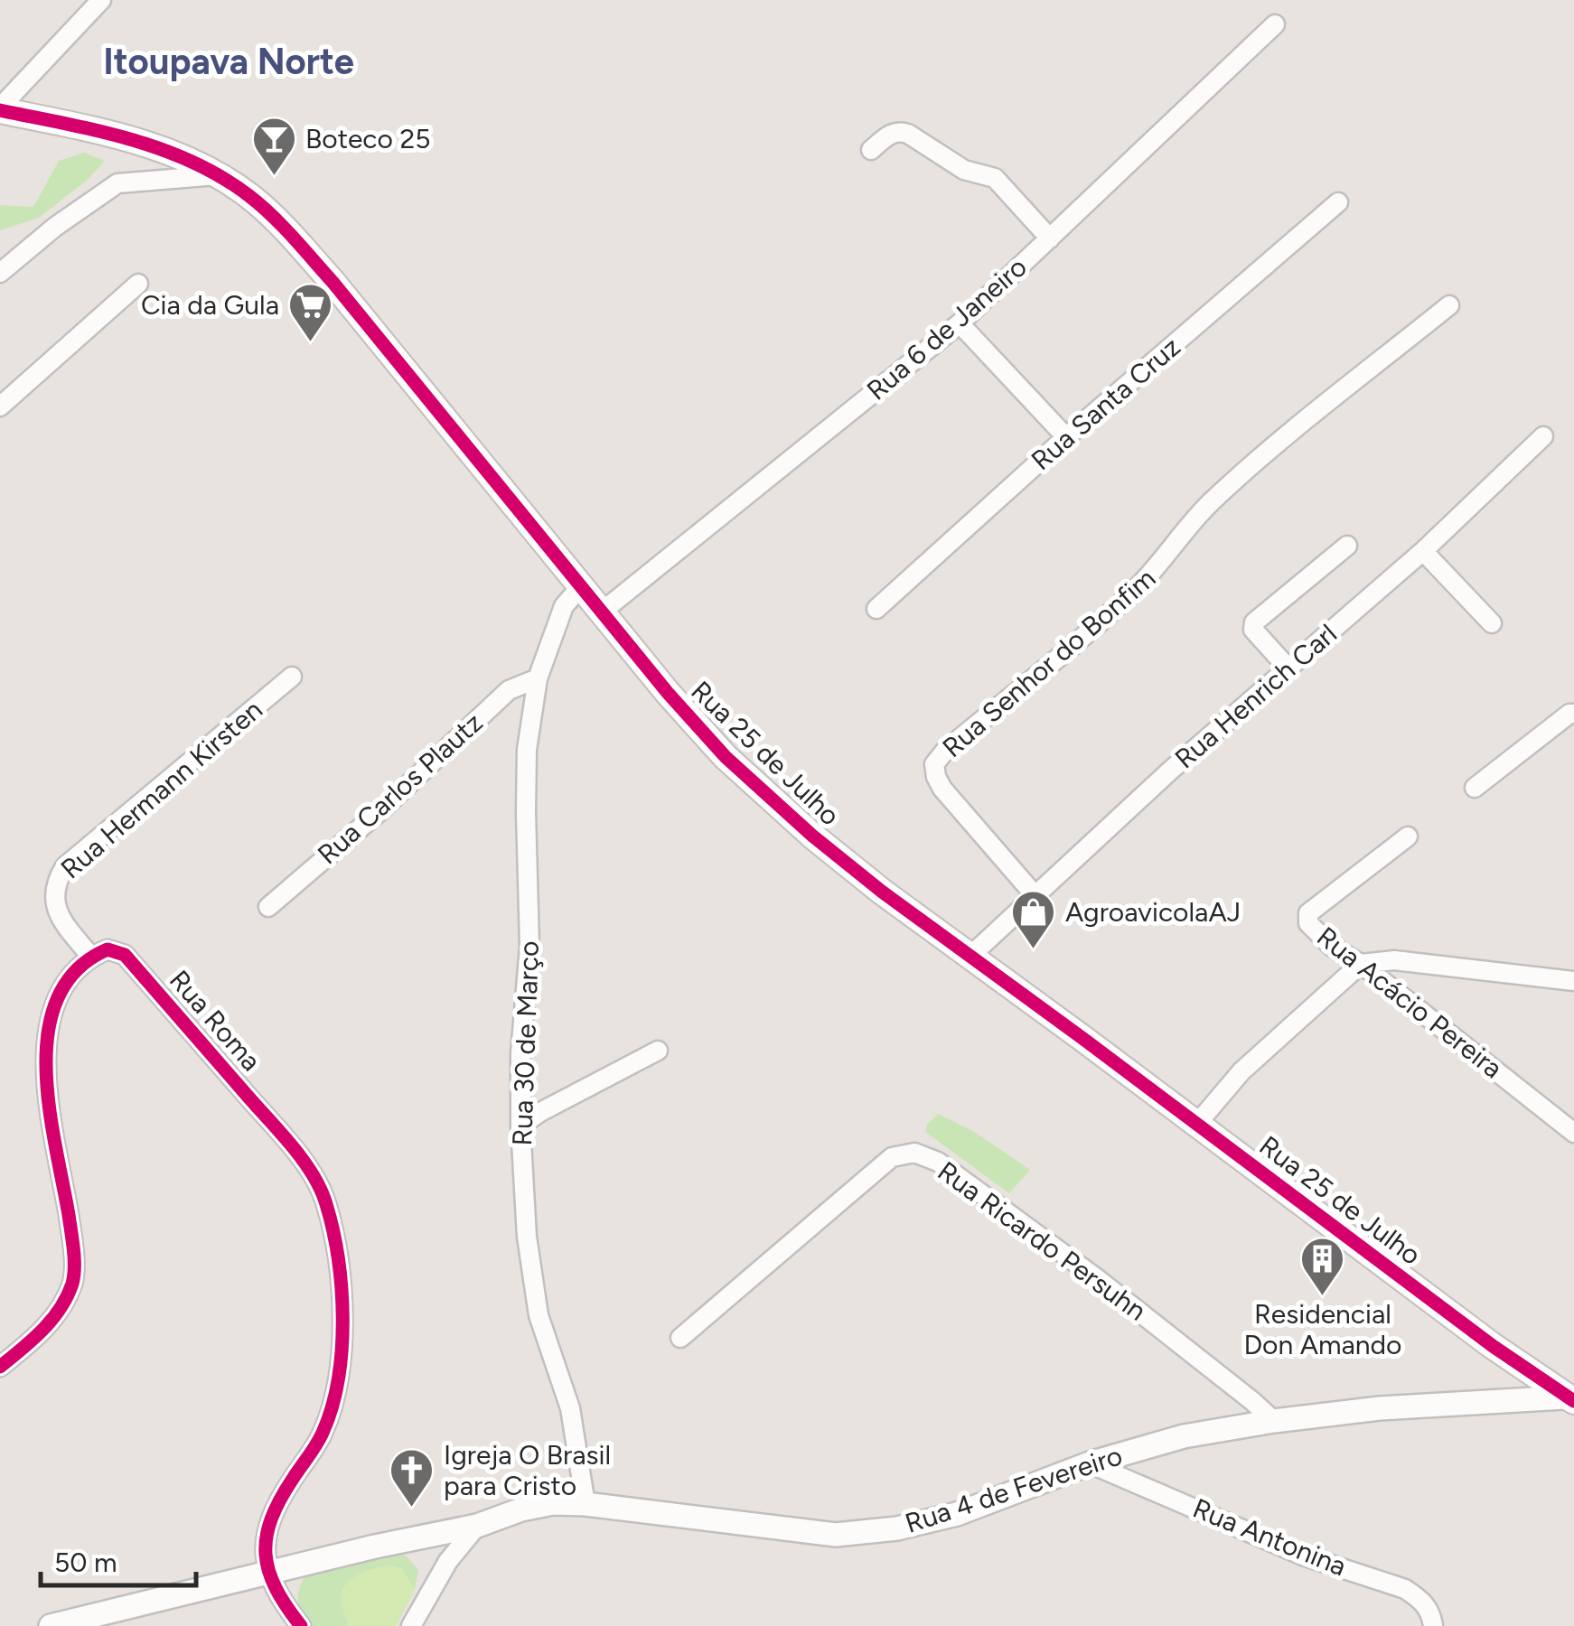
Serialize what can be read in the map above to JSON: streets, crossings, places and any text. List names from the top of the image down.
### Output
{
  "streets": {
    "main road": ["Rua 25 de Julho"],
    "street": [
      "Rua 6 de Janeiro",
      "Rua Santa Cruz",
      "Rua Senhor do Bonfim",
      "Rua Henrich Carl",
      "Rua Carlos Plautz",
      "Rua Hermann Kirsten",
      "Rua Acácio Pereira",
      "Rua Roma",
      "Rua 30 de Março",
      "Rua Ricardo Persuhn",
      "Rua 4 de Fevereiro",
      "Rua Antonina"
    ]
  },
  "crossings": [
    ["Rua 6 de Janeiro", "Rua 25 de Julho"],
    ["Rua Senhor do Bonfim", "Rua Henrich Carl"],
    ["Rua Henrich Carl", "Rua 25 de Julho"],
    ["Rua 25 de Julho", "Rua 30 de Março"],
    ["Rua 25 de Julho", "Rua 4 de Fevereiro"],
    ["Rua Carlos Plautz", "Rua 30 de Março"],
    ["Rua Hermann Kirsten", "Rua Roma"],
    ["Rua 30 de Março", "Rua 4 de Fevereiro"],
    ["Rua Ricardo Persuhn", "Rua 4 de Fevereiro"],
    ["Rua 4 de Fevereiro", "Rua Antonina"]
  ],
  "districts": ["Itoupava Norte"],
  "places": {
    "bar": ["Boteco 25"],
    "supermarket": ["Cia da Gula"],
    "shop": ["AgroavicolaAJ"],
    "building": ["Residencial Don Amando"],
    "church": ["Igreja O Brasil para Cristo"]
  },
  "scale_bar": "50 m"
}
